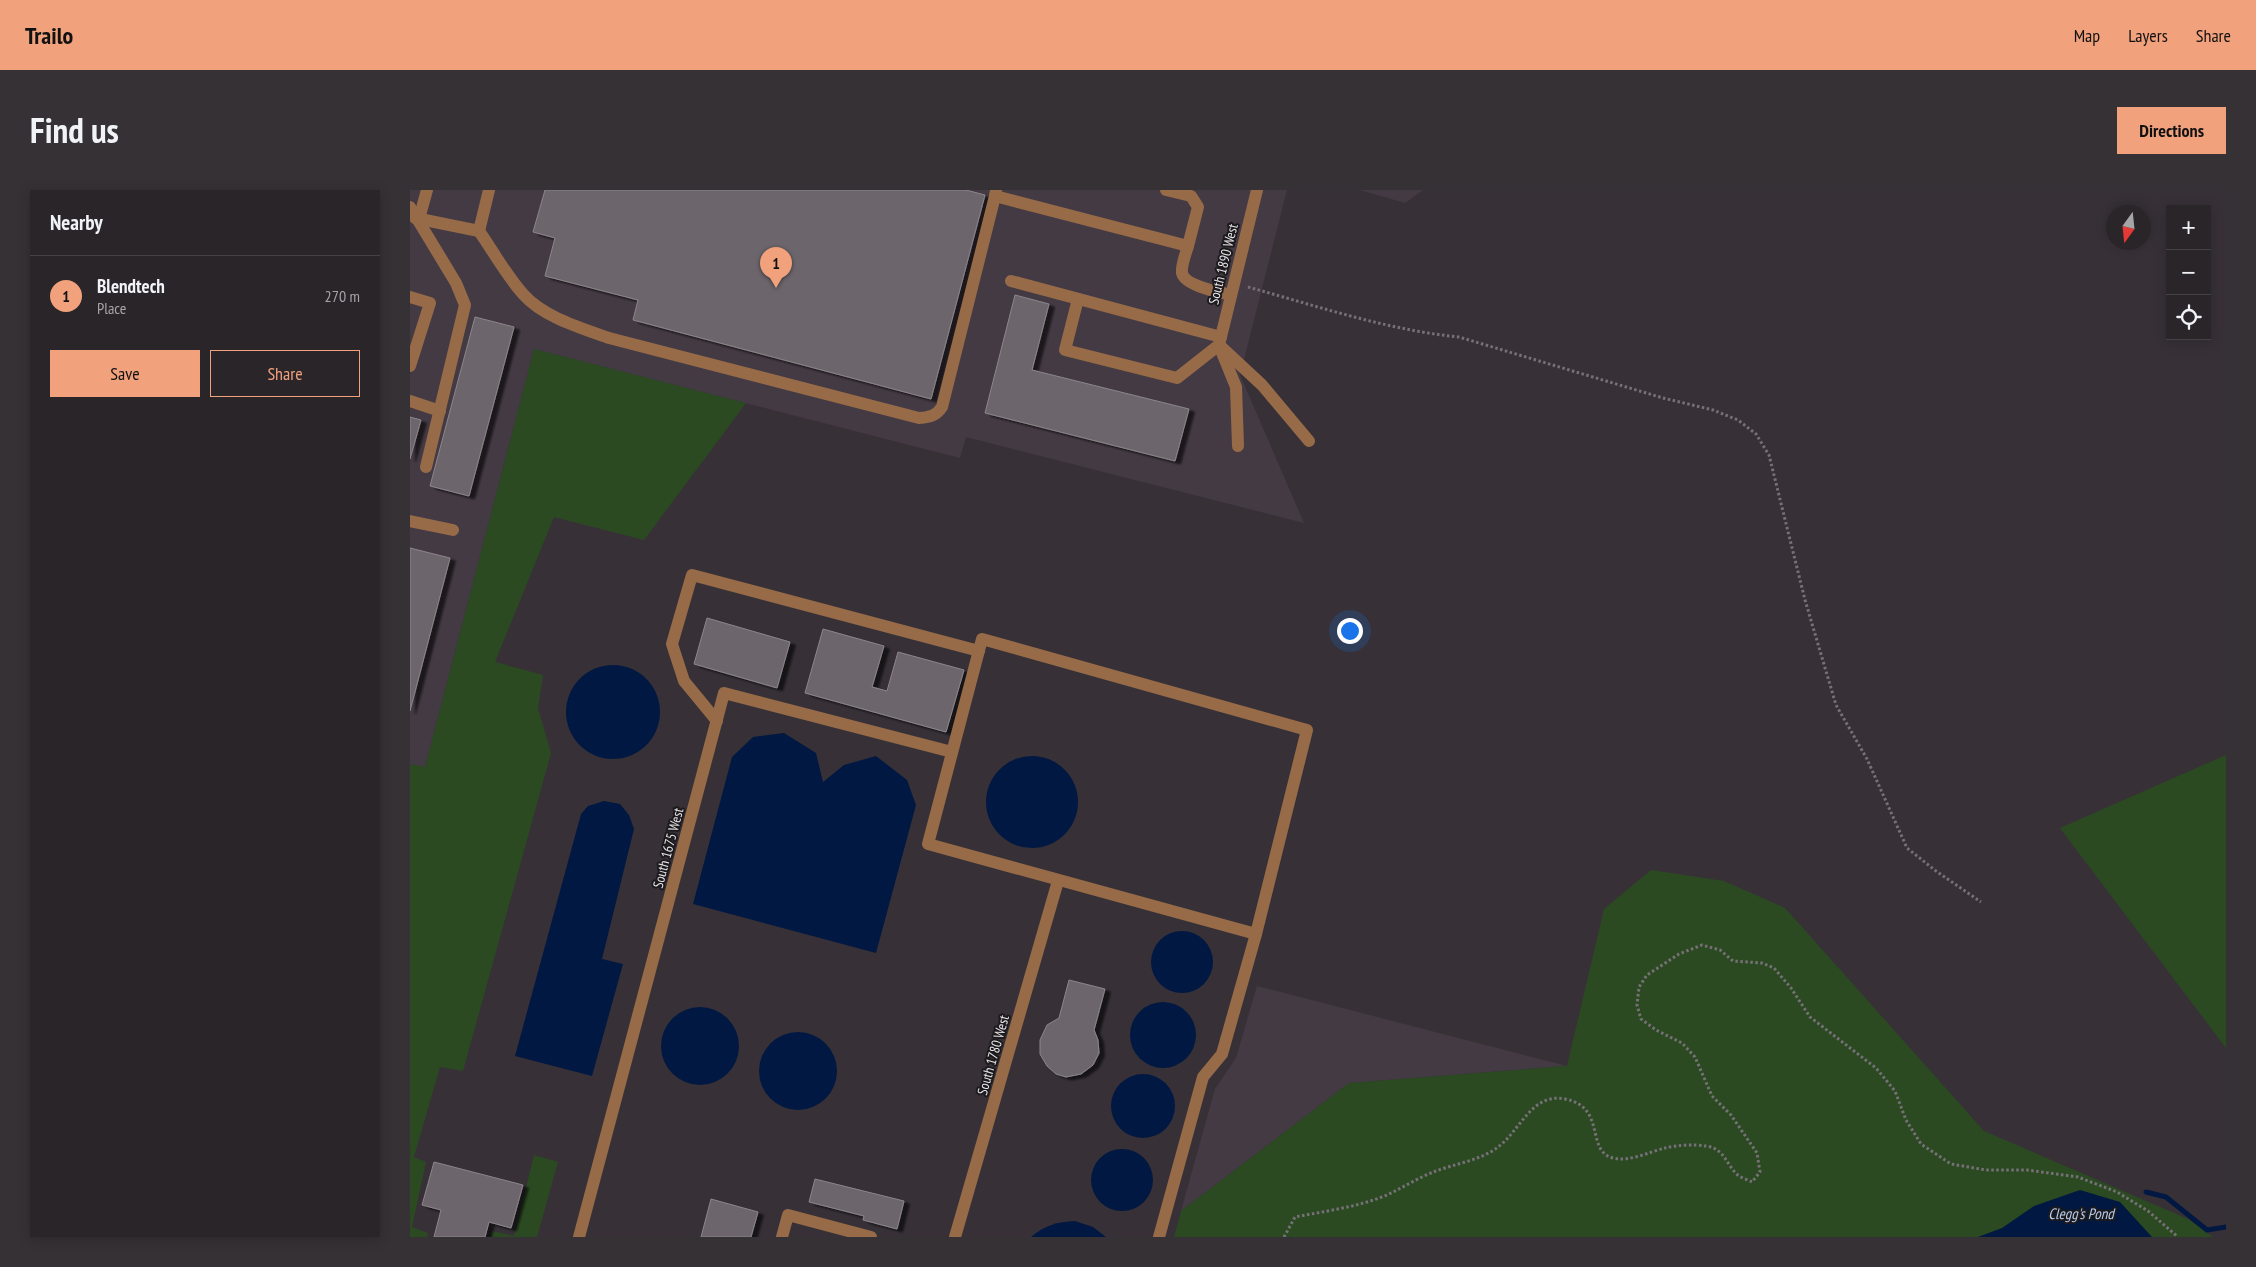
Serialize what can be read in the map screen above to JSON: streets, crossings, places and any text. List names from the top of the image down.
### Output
{
  "streets": {
    "street": ["South 1890 West", "South 1675 West", "South 1780 West"]
  },
  "water": ["Clegg's Pond"],
  "north": "bottom",
  "page": {
    "header": "Trailo",
    "nav": ["Map", "Layers", "Share"],
    "title": "Find us",
    "buttons": [
      "Directions",
      ["Save", "Share"]
    ],
    "heading": "Nearby",
    "map_buttons": ["+", "−"],
    "pins": "1",
    "list": [
      {
        "mark": "1",
        "name": "Blendtech",
        "note": "Place",
        "value": "270 m"
      }
    ]
  }
}
